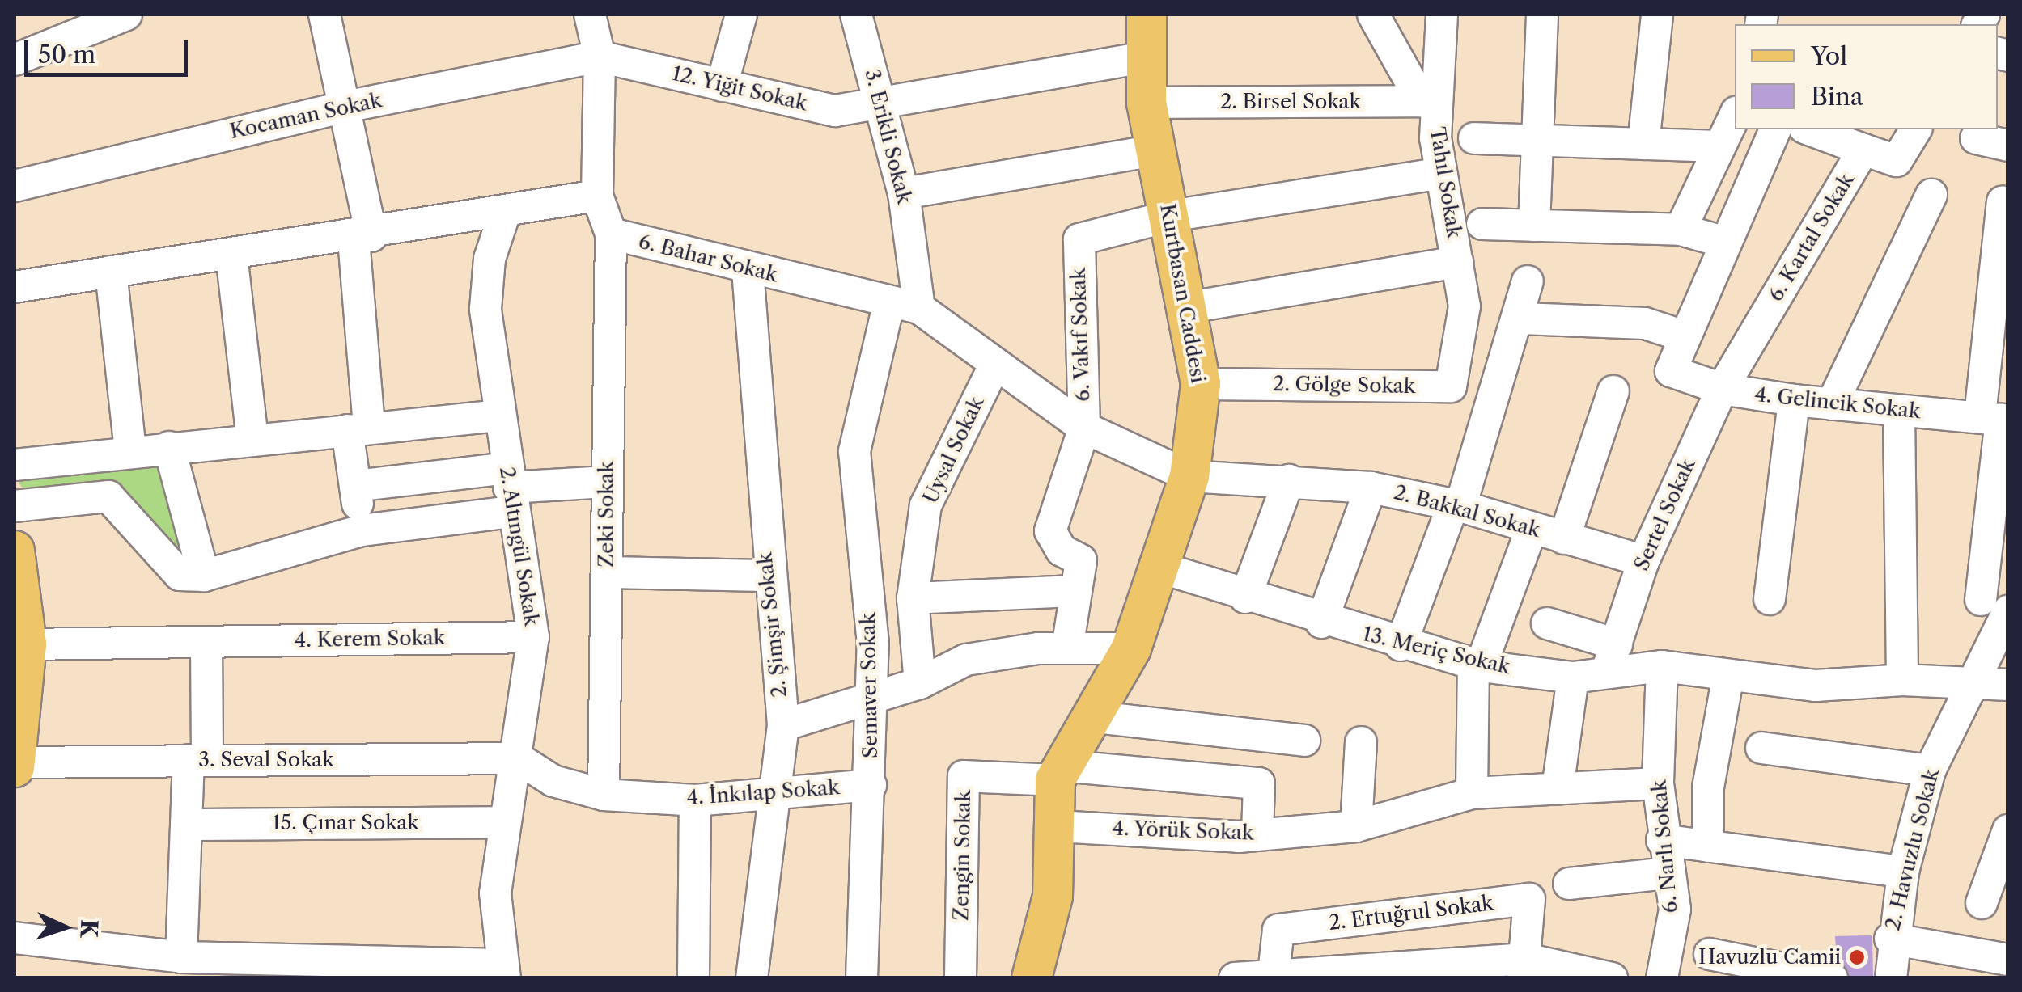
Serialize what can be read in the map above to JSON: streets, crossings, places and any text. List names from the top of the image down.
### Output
{
  "streets": {
    "main road": ["Kurtbasan Caddesi"],
    "street": [
      "12. Yiğit Sokak",
      "2. Birsel Sokak",
      "Kocaman Sokak",
      "3. Erikli Sokak",
      "Tahıl Sokak",
      "6. Kartal Sokak",
      "6. Bahar Sokak",
      "6. Vakıf Sokak",
      "2. Gölge Sokak",
      "4. Gelincik Sokak",
      "Uysal Sokak",
      "2. Bakkal Sokak",
      "Zeki Sokak",
      "Sertel Sokak",
      "2. Altıngül Sokak",
      "2. Şimşir Sokak",
      "4. Kerem Sokak",
      "13. Meriç Sokak",
      "Semaver Sokak",
      "3. Seval Sokak",
      "4. İnkılap Sokak",
      "15. Çınar Sokak",
      "4. Yörük Sokak",
      "6. Narlı Sokak",
      "2. Havuzlu Sokak",
      "Zengin Sokak",
      "2. Ertuğrul Sokak"
    ]
  },
  "crossings": [
    ["12. Yiğit Sokak", "Kocaman Sokak"],
    ["12. Yiğit Sokak", "3. Erikli Sokak"],
    ["12. Yiğit Sokak", "Kurtbasan Caddesi"],
    ["2. Birsel Sokak", "Tahıl Sokak"],
    ["2. Birsel Sokak", "Kurtbasan Caddesi"],
    ["3. Erikli Sokak", "6. Bahar Sokak"],
    ["Tahıl Sokak", "2. Gölge Sokak"],
    ["6. Kartal Sokak", "4. Gelincik Sokak"],
    ["6. Kartal Sokak", "Sertel Sokak"],
    ["6. Bahar Sokak", "Kurtbasan Caddesi"],
    ["6. Bahar Sokak", "6. Vakıf Sokak"],
    ["6. Bahar Sokak", "Uysal Sokak"],
    ["6. Bahar Sokak", "2. Bakkal Sokak"],
    ["6. Bahar Sokak", "Zeki Sokak"],
    ["6. Bahar Sokak", "2. Şimşir Sokak"],
    ["6. Bahar Sokak", "Semaver Sokak"],
    ["Kurtbasan Caddesi", "6. Vakıf Sokak"],
    ["Kurtbasan Caddesi", "2. Gölge Sokak"],
    ["Kurtbasan Caddesi", "2. Bakkal Sokak"],
    ["Kurtbasan Caddesi", "13. Meriç Sokak"],
    ["Kurtbasan Caddesi", "Zengin Sokak"],
    ["4. Gelincik Sokak", "Sertel Sokak"],
    ["2. Bakkal Sokak", "Sertel Sokak"],
    ["Zeki Sokak", "4. İnkılap Sokak"],
    ["Sertel Sokak", "13. Meriç Sokak"],
    ["2. Altıngül Sokak", "4. Kerem Sokak"],
    ["2. Altıngül Sokak", "3. Seval Sokak"],
    ["2. Altıngül Sokak", "4. İnkılap Sokak"],
    ["2. Altıngül Sokak", "15. Çınar Sokak"],
    ["2. Şimşir Sokak", "4. İnkılap Sokak"],
    ["13. Meriç Sokak", "6. Narlı Sokak"],
    ["13. Meriç Sokak", "2. Havuzlu Sokak"],
    ["Semaver Sokak", "4. İnkılap Sokak"],
    ["3. Seval Sokak", "4. İnkılap Sokak"],
    ["4. Yörük Sokak", "6. Narlı Sokak"]
  ],
  "places": ["Havuzlu Camii"],
  "legend": ["Yol", "Bina"],
  "scale_bar": "50 m",
  "north": "right"
}
